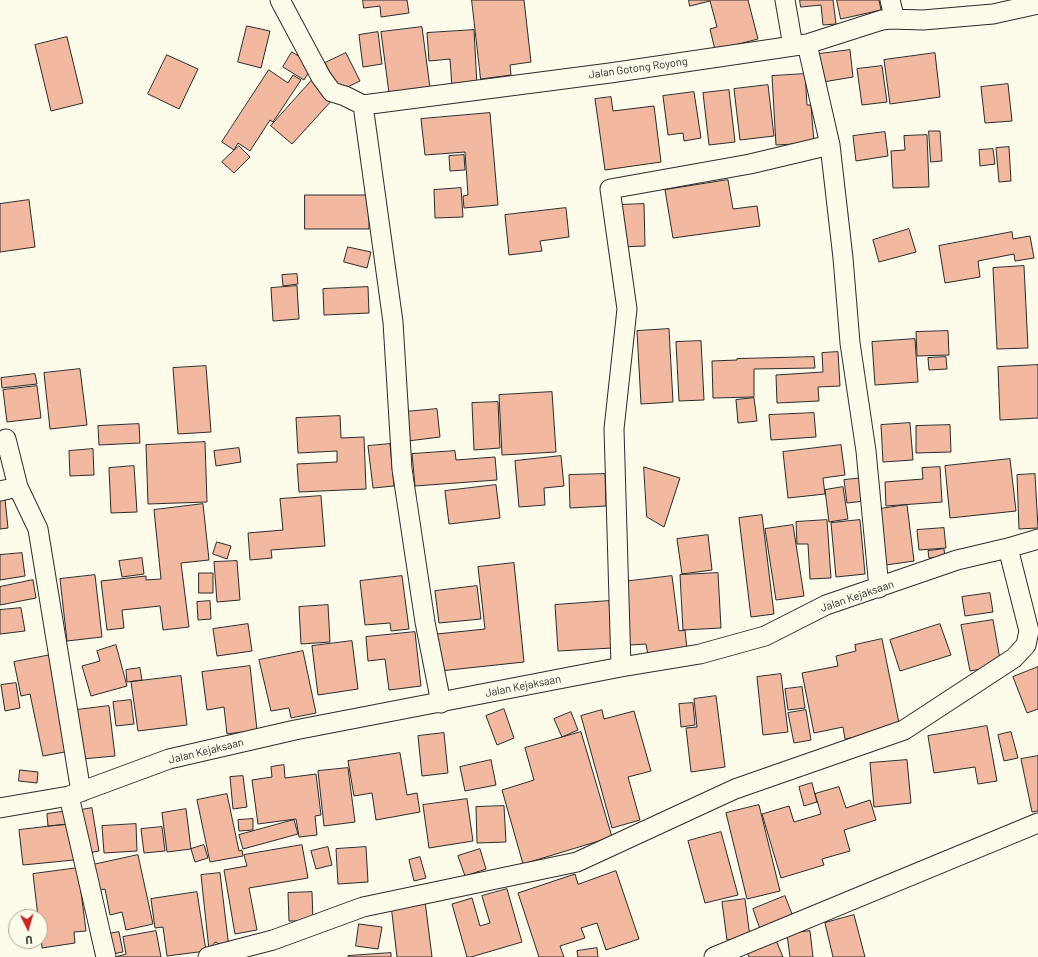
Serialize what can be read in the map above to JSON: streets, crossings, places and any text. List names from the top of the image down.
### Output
{
  "streets": {
    "street": ["Jalan Gotong Royong", "Jalan Kejaksaan"]
  },
  "north": "bottom"
}
